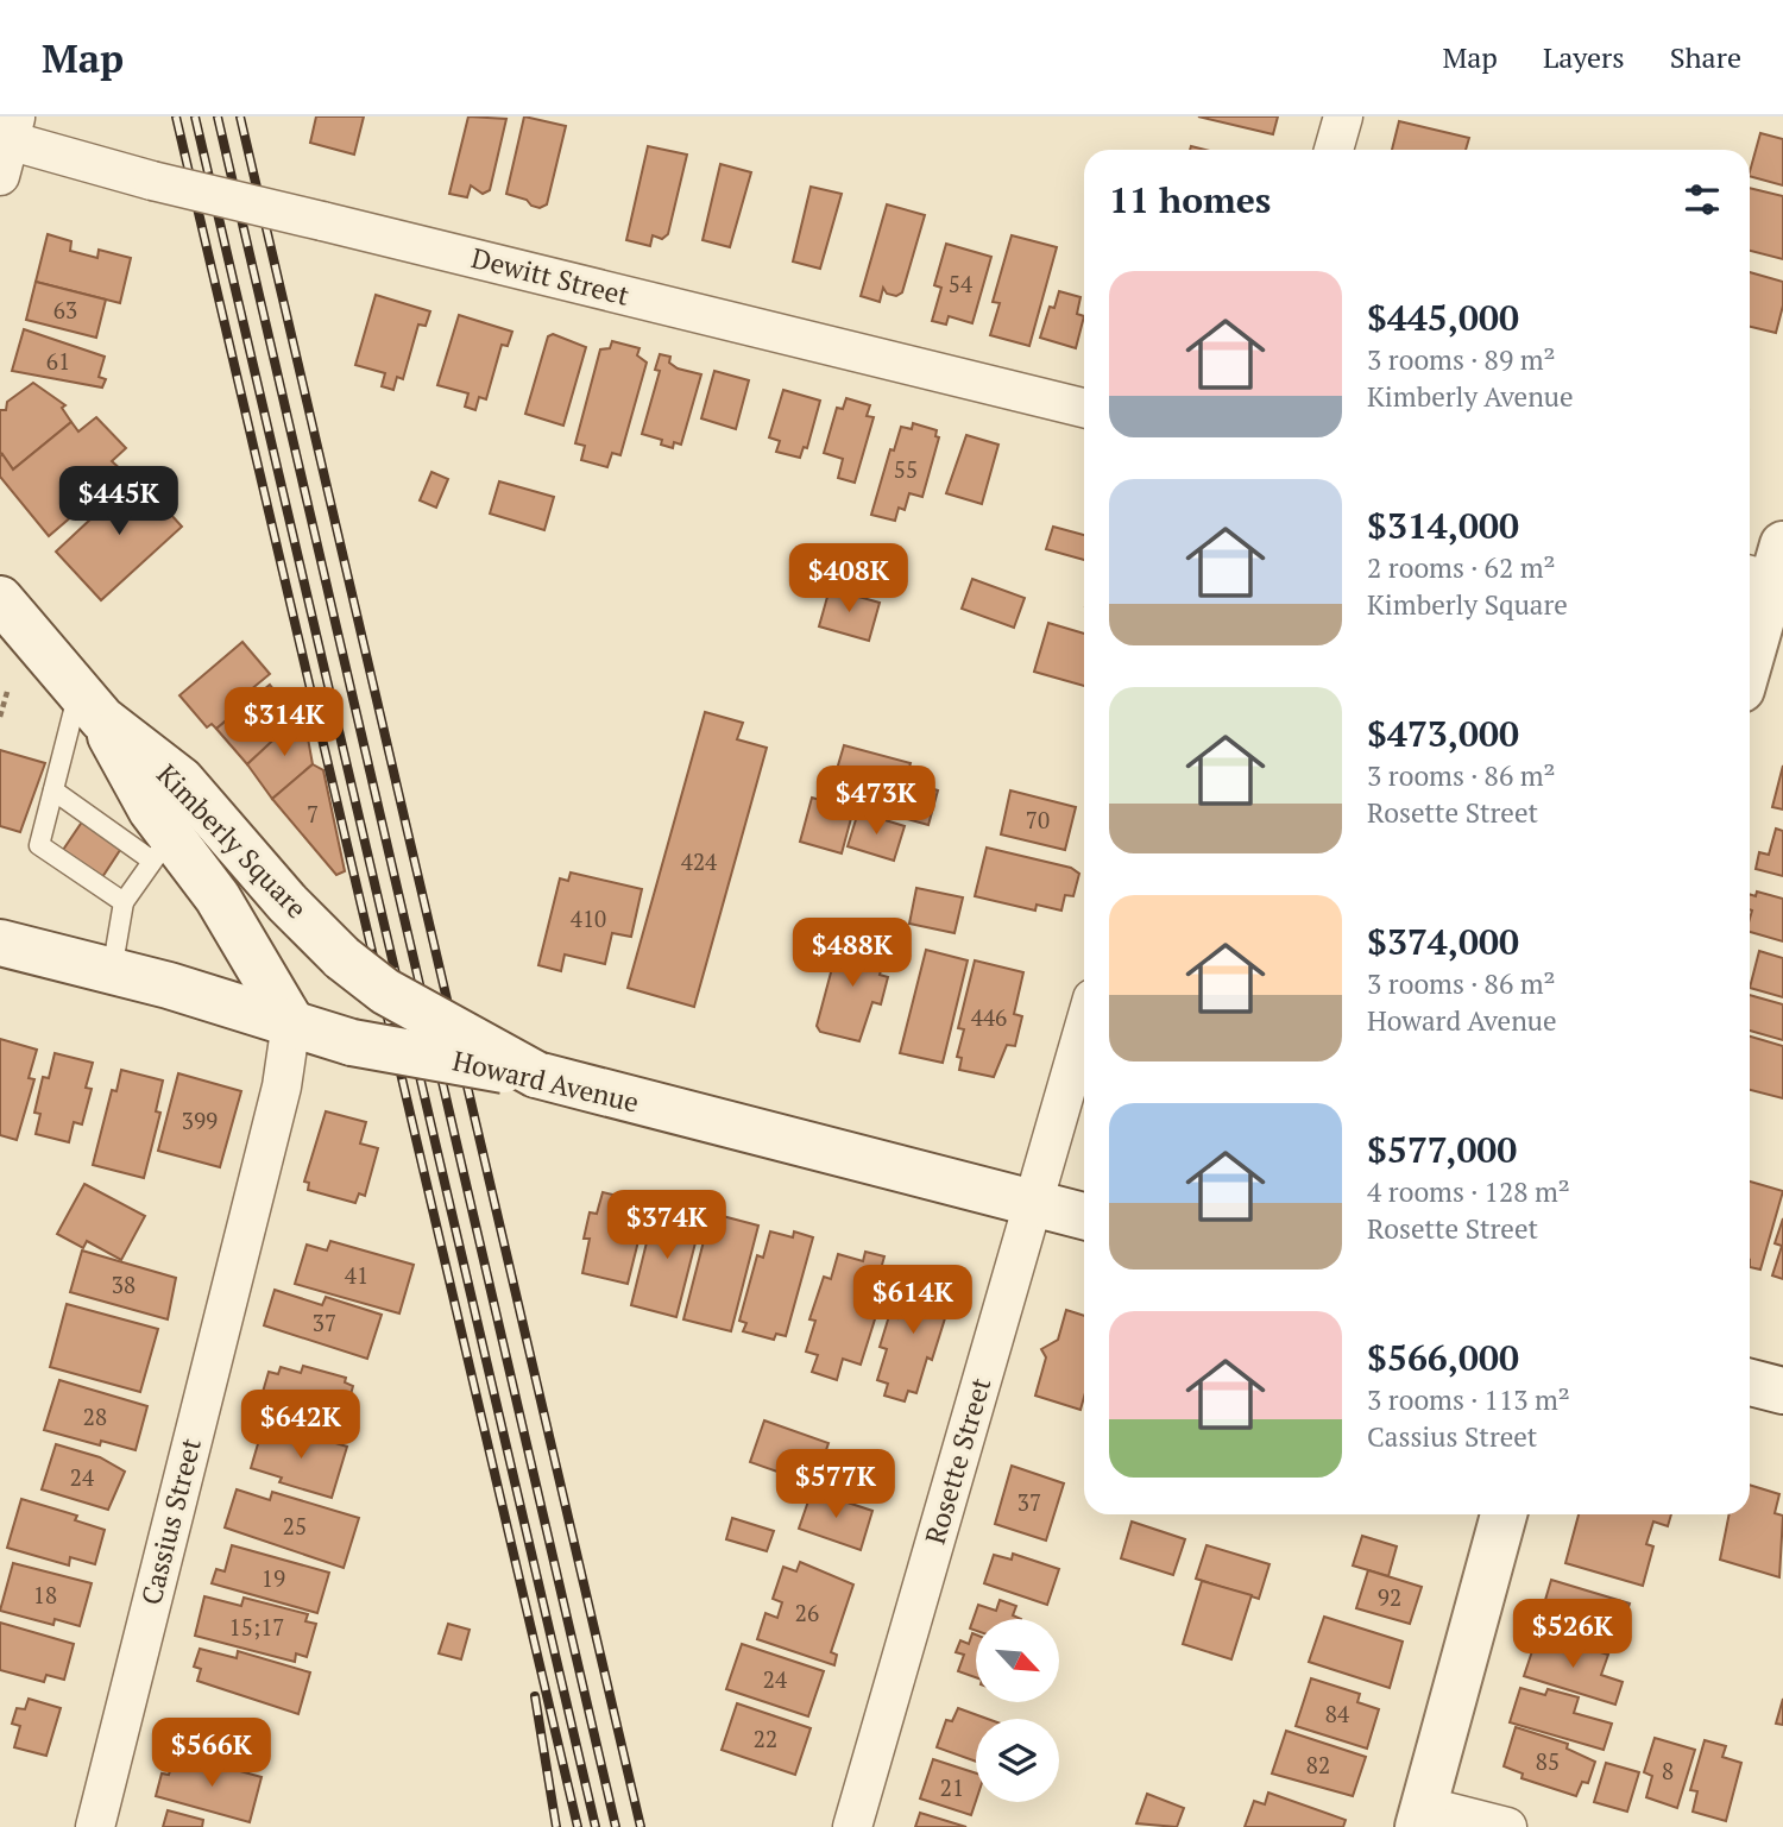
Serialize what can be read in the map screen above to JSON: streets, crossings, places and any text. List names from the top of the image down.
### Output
{
  "streets": {
    "main road": ["Kimberly Square", "Howard Avenue"],
    "street": ["Dewitt Street", "Rosette Street", "Cassius Street"]
  },
  "crossings": [
    ["Kimberly Square", "Howard Avenue"],
    ["Kimberly Square", "Cassius Street"],
    ["Howard Avenue", "Rosette Street"],
    ["Howard Avenue", "Cassius Street"]
  ],
  "house_numbers": [
    "54",
    "63",
    "61",
    "55",
    "7",
    "70",
    "424",
    "410",
    "446",
    "399",
    "41",
    "38",
    "37",
    "28",
    "24",
    "37",
    "25",
    "19",
    "18",
    "92",
    "26",
    "15;17",
    "24",
    "84",
    "22",
    "85",
    "82",
    "8",
    "21"
  ],
  "north": "bottom right",
  "page": {
    "header": "Map",
    "nav": ["Map", "Layers", "Share"],
    "heading": "11 homes",
    "list": [
      {
        "name": "$445,000",
        "note": "3 rooms · 89 m² · Kimberly Avenue"
      },
      {
        "name": "$314,000",
        "note": "2 rooms · 62 m² · Kimberly Square"
      },
      {
        "name": "$473,000",
        "note": "3 rooms · 86 m² · Rosette Street"
      },
      {
        "name": "$374,000",
        "note": "3 rooms · 86 m² · Howard Avenue"
      },
      {
        "name": "$577,000",
        "note": "4 rooms · 128 m² · Rosette Street"
      },
      {
        "name": "$566,000",
        "note": "3 rooms · 113 m² · Cassius Street"
      }
    ],
    "price": [
      "$445K",
      "$408K",
      "$314K",
      "$473K",
      "$488K",
      "$374K",
      "$614K",
      "$642K",
      "$577K",
      "$526K",
      "$566K"
    ]
  }
}
